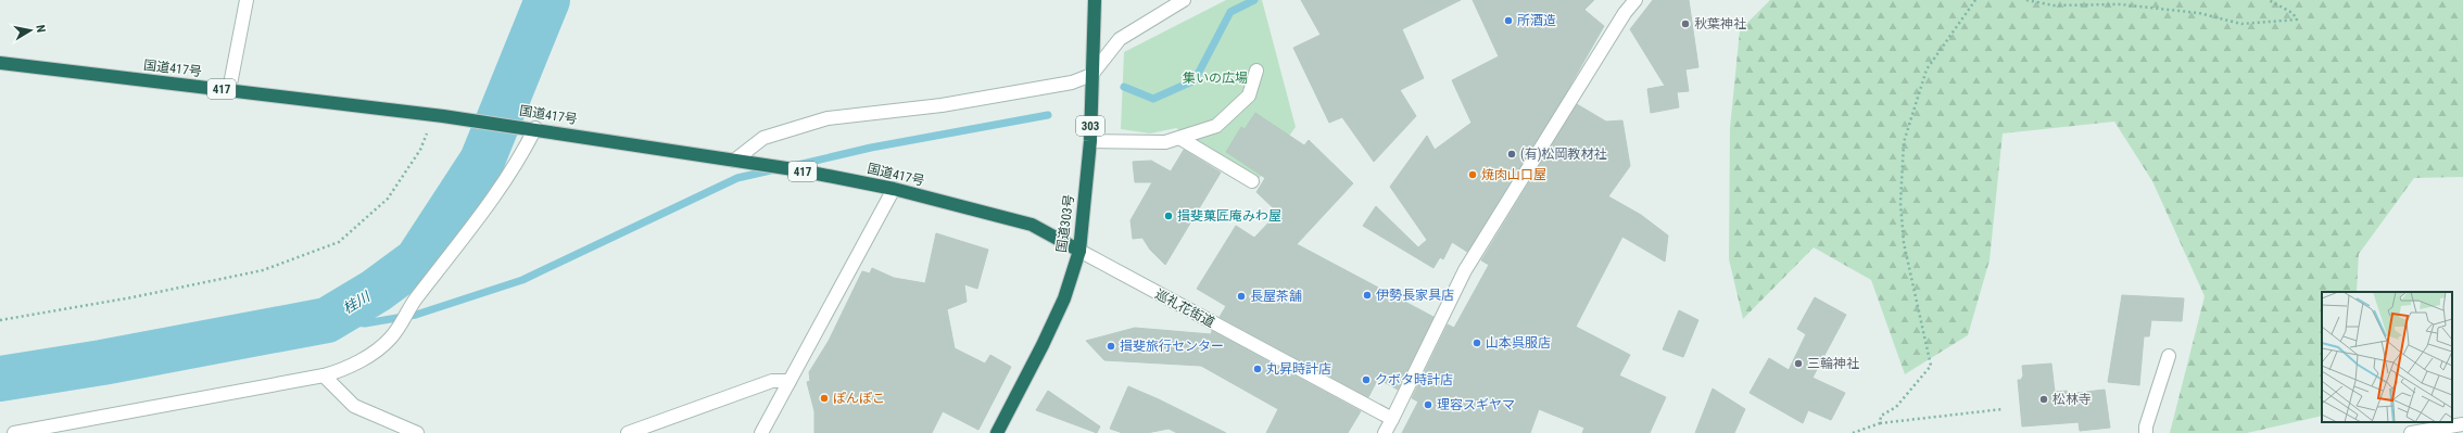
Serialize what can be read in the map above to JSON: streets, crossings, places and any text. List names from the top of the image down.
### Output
{
  "streets": {
    "highway": [
      "国道417号",
      "417",
      "303",
      "国道303号"
    ],
    "street": ["巡礼花街道"]
  },
  "crossings": [
    ["国道417号", "国道303号"],
    ["国道417号", "巡礼花街道"],
    ["国道303号", "巡礼花街道"]
  ],
  "water": ["桂川"],
  "parks": ["集いの広場"],
  "places": [
    "所酒造",
    "秋葉神社",
    "(有)松岡教材社",
    "焼肉山口屋",
    "揖斐菓匠庵みわ屋",
    "伊勢長家具店",
    "長屋茶舗",
    "山本呉服店",
    "揖斐旅行センター",
    "三輪神社",
    "丸昇時計店",
    "クボタ時計店",
    "ぽんぽこ",
    "松林寺",
    "理容スギヤマ"
  ],
  "north": "right"
}
